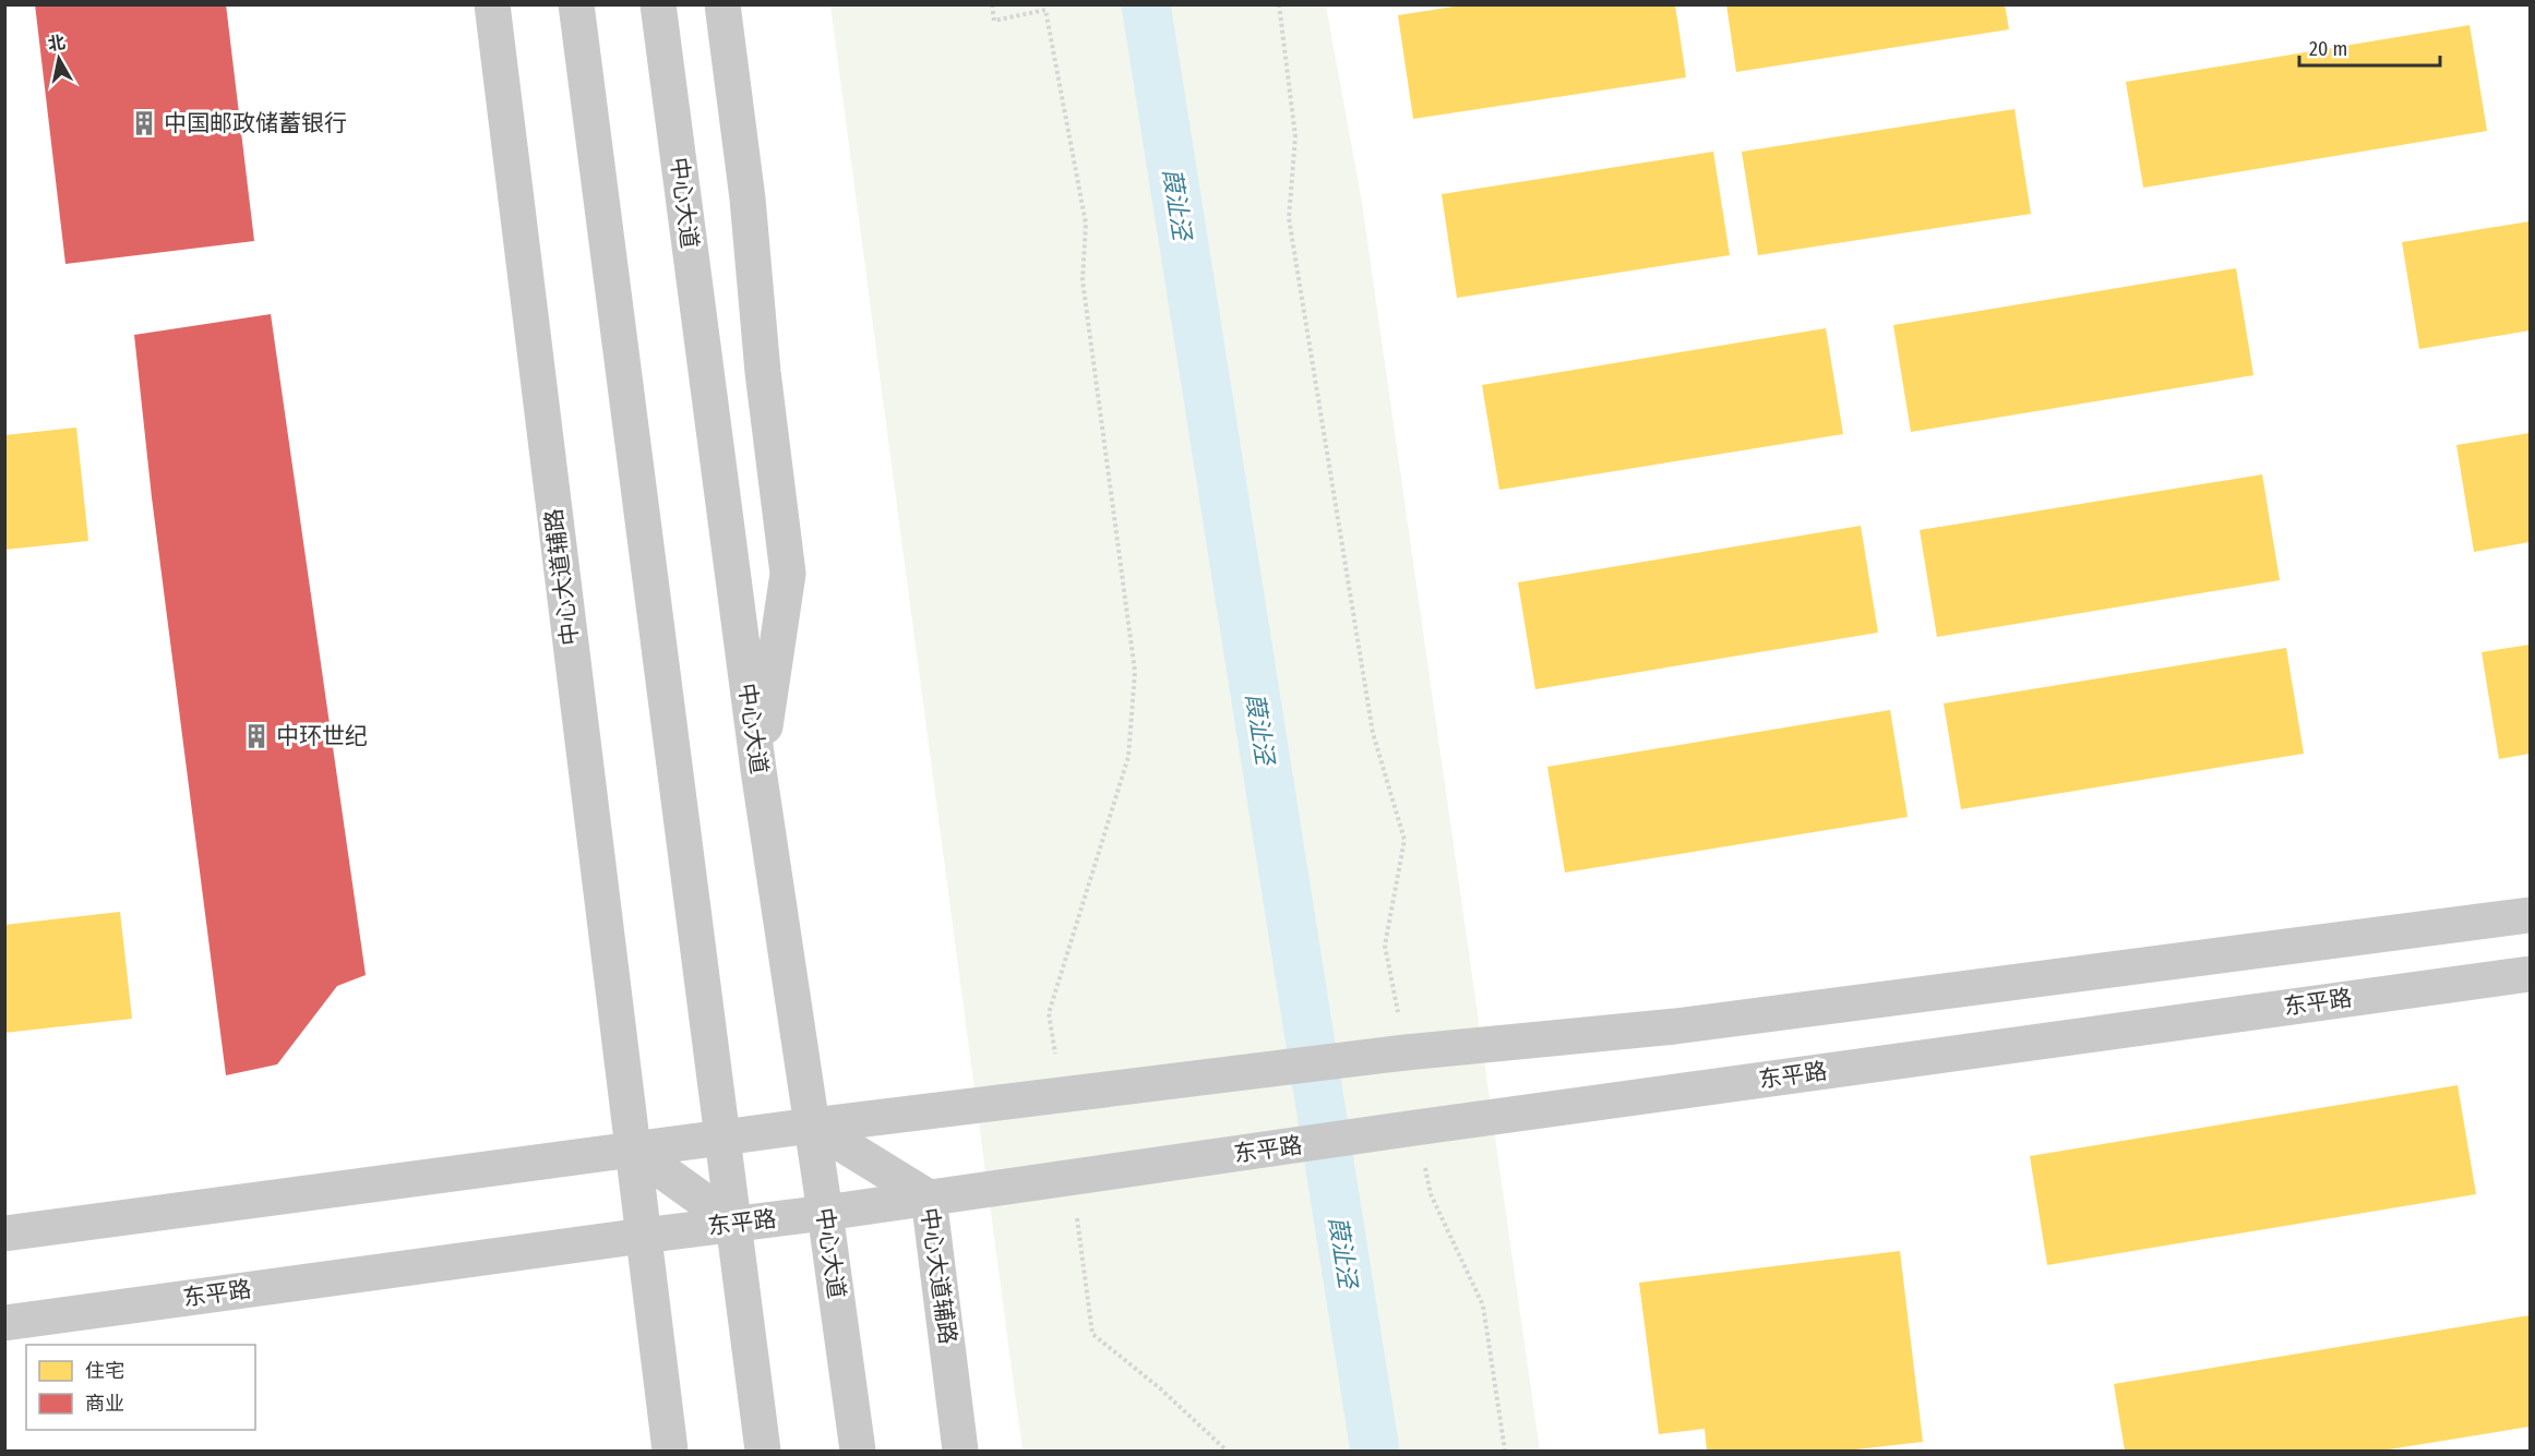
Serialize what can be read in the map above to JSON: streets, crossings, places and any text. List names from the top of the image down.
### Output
{
  "streets": {
    "main road": ["中心大道", "中心大道辅路", "东平路"]
  },
  "crossings": [
    ["中心大道", "中心大道辅路"],
    ["中心大道", "东平路"],
    ["中心大道辅路", "东平路"]
  ],
  "water": ["葭沚泾"],
  "places": {
    "building": ["中国邮政储蓄银行", "中环世纪"]
  },
  "legend": ["住宅", "商业"],
  "scale_bar": "20 m",
  "north": "top"
}
